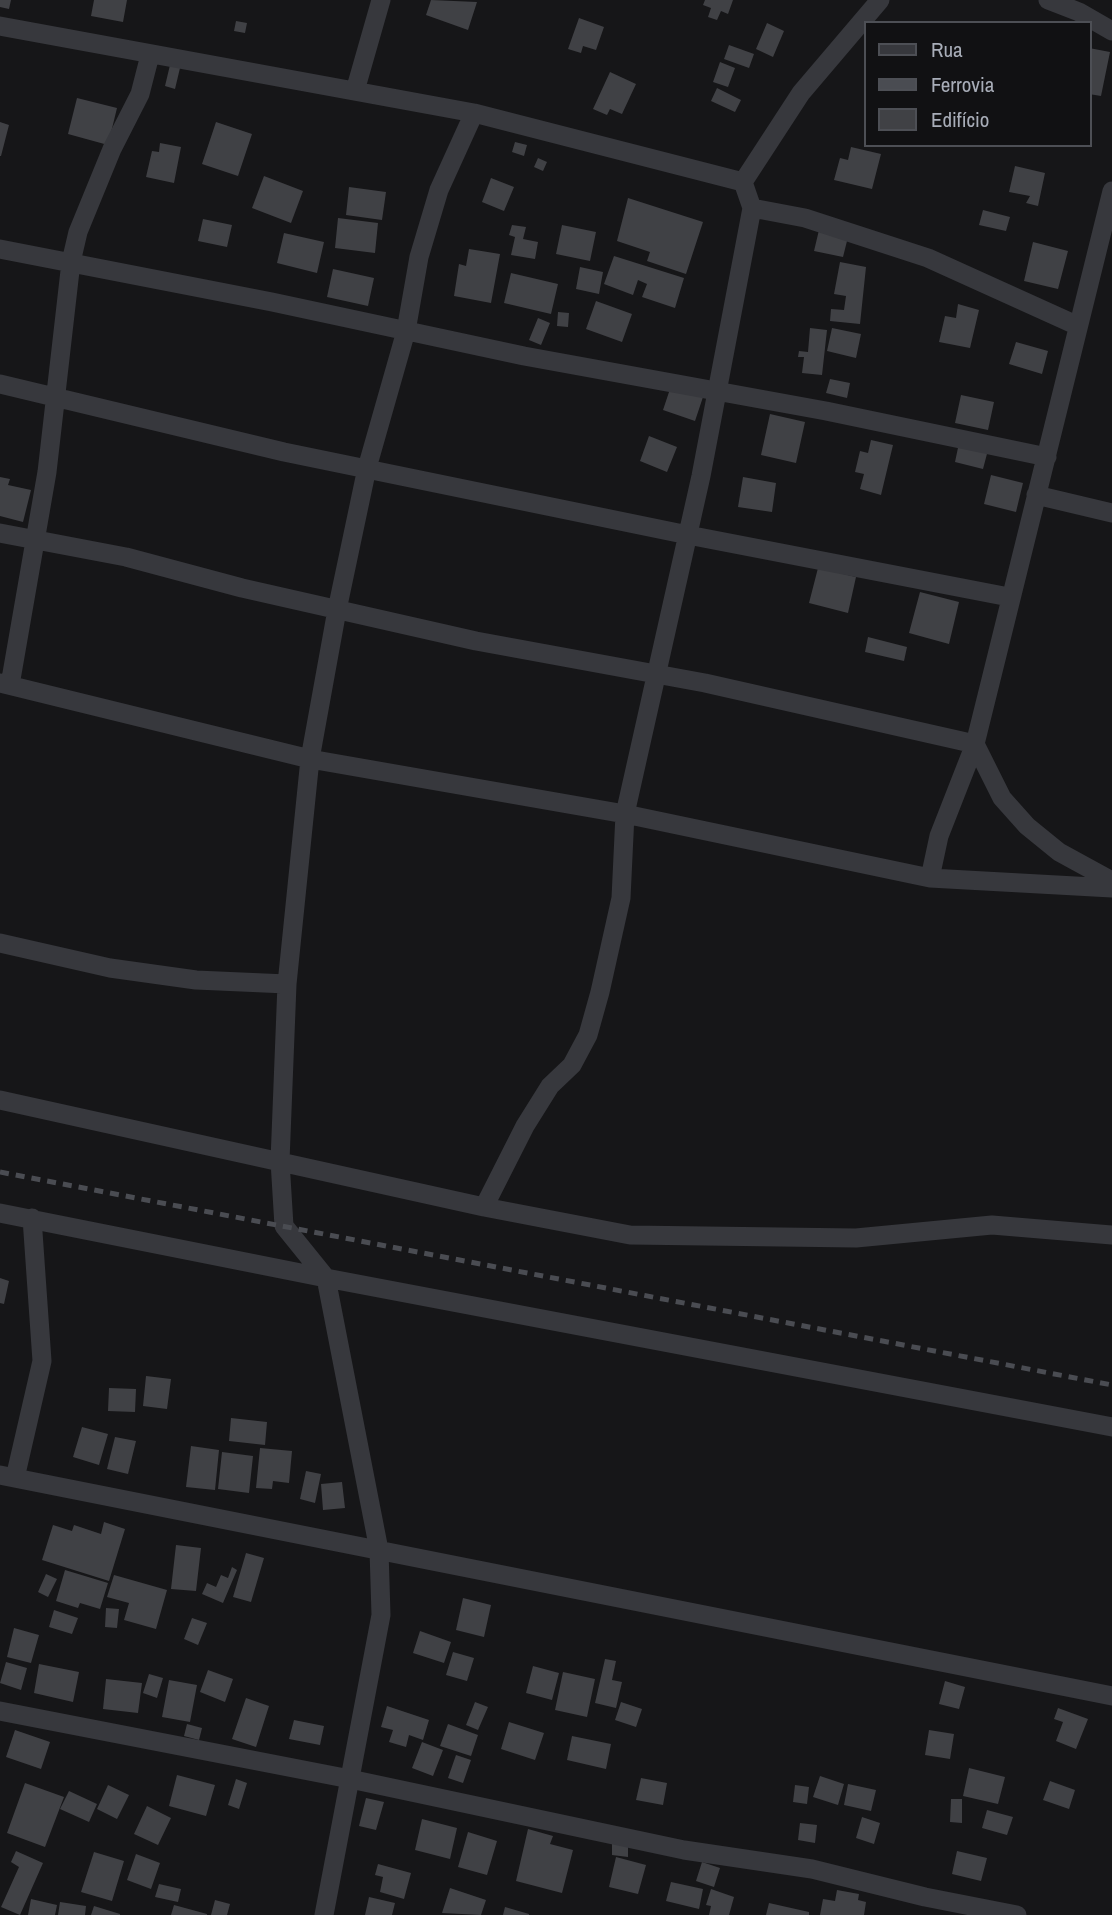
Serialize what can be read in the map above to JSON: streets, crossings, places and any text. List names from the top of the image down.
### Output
{
  "legend": ["Rua", "Ferrovia", "Edifício"]
}
